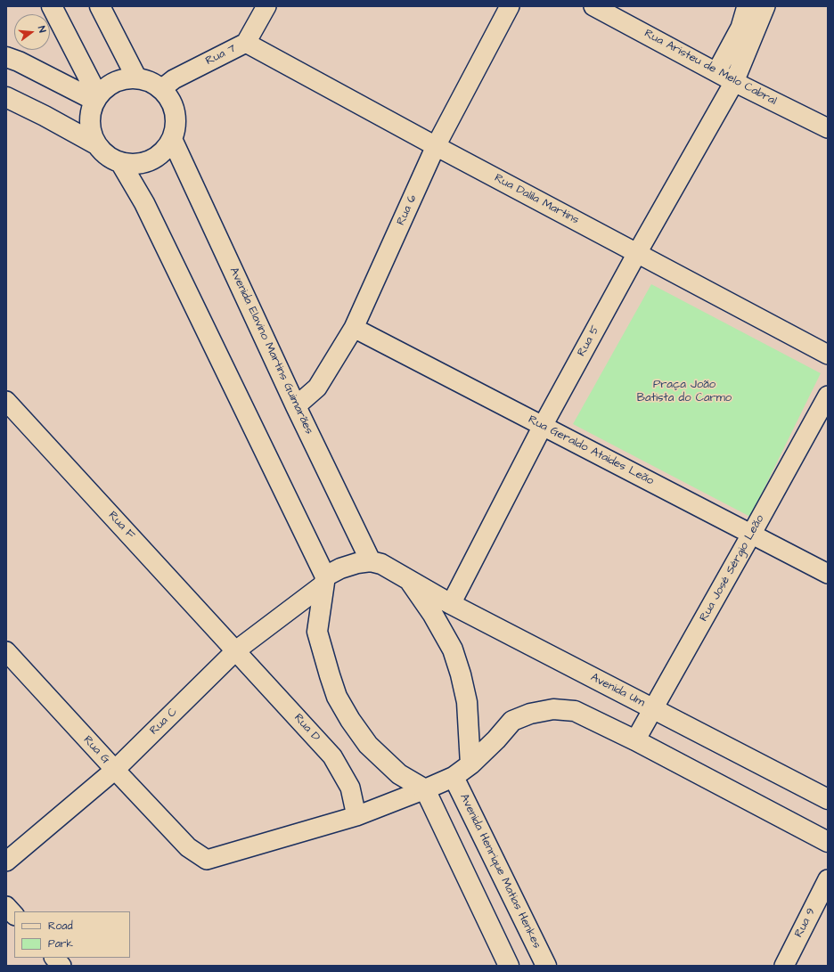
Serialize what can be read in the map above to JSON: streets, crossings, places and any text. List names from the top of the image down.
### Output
{
  "streets": {
    "street": [
      "Rua 7",
      "Rua Aristeu de Melo Cabral",
      "Rua Dalila Martins",
      "Rua 6",
      "Rua 5",
      "Avenida Elavino Martins Guimarães",
      "Rua Geraldo Ataides Leão",
      "Rua F",
      "Rua José Sérgio Leão",
      "Avenida Um",
      "Rua C",
      "Rua D",
      "Rua G",
      "Avenida Henrique Matias Henkes",
      "Rua 9"
    ]
  },
  "crossings": [
    ["Rua 7", "Rua Dalila Martins"],
    ["Rua 7", "Avenida Elavino Martins Guimarães"],
    ["Rua Aristeu de Melo Cabral", "Rua 5"],
    ["Rua Dalila Martins", "Rua 6"],
    ["Rua Dalila Martins", "Rua 5"],
    ["Rua 6", "Avenida Elavino Martins Guimarães"],
    ["Rua 6", "Rua Geraldo Ataides Leão"],
    ["Rua 5", "Rua Geraldo Ataides Leão"],
    ["Rua 5", "Avenida Um"],
    ["Avenida Elavino Martins Guimarães", "Avenida Um"],
    ["Rua Geraldo Ataides Leão", "Rua José Sérgio Leão"],
    ["Rua F", "Rua C"],
    ["Rua F", "Rua D"],
    ["Rua José Sérgio Leão", "Avenida Um"],
    ["Rua C", "Rua D"],
    ["Rua C", "Rua G"],
    ["Rua D", "Rua G"]
  ],
  "parks": ["Praça João Batista do Carmo"],
  "legend": ["Road", "Park"],
  "north": "right"
}
